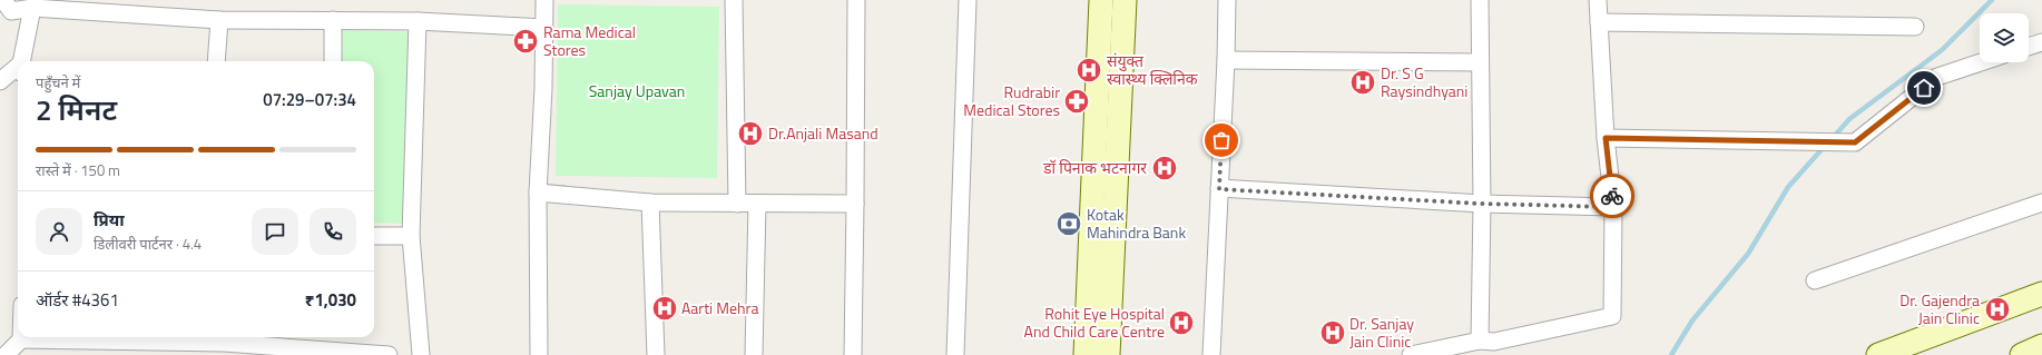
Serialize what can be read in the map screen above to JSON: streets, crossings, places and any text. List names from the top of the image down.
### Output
{
  "parks": ["Sanjay Upavan"],
  "places": {
    "pharmacy": ["Rama Medical Stores", "Rudrabir Medical Stores"],
    "hospital": [
      "संयुक्त स्वास्थ्य क्लिनिक",
      "Dr. S G Raysindhyani",
      "Dr.Anjali Masand",
      "डॉ पिनाक भटनागर",
      "Aarti Mehra",
      "Dr. Gajendra Jain Clinic",
      "Rohit Eye Hospital And Child Care Centre",
      "Dr. Sanjay Jain Clinic"
    ],
    "bank": ["Kotak Mahindra Bank"]
  },
  "page": {
    "heading": ["2 मिनट", "पहुँचने में", "07:29–07:34"],
    "panel": [
      "प्रिया",
      "डिलीवरी पार्टनर · 4.4",
      "ऑर्डर #4361",
      "₹1,030"
    ],
    "bar": "रास्ते में · 150 m"
  }
}
